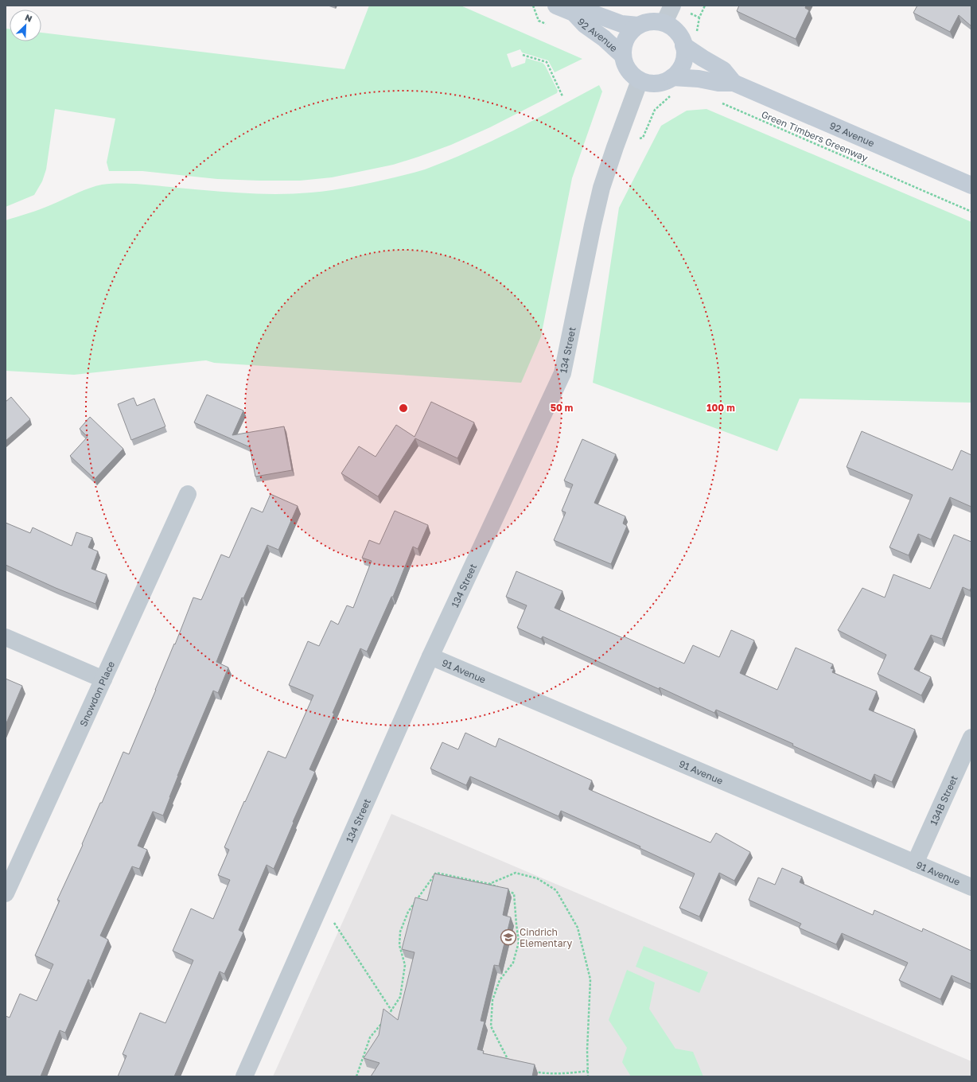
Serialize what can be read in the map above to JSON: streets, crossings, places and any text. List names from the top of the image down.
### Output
{
  "streets": {
    "main road": ["92 Avenue"],
    "street": [
      "134 Street",
      "91 Avenue",
      "Snowdon Place",
      "134B Street"
    ],
    "path": ["Green Timbers Greenway"]
  },
  "crossings": [
    ["92 Avenue", "134 Street"],
    ["134 Street", "91 Avenue"],
    ["91 Avenue", "134B Street"]
  ],
  "places": {
    "school or university": ["Cindrich Elementary"]
  },
  "north": "top right",
  "rings": ["50 m", "100 m"]
}
